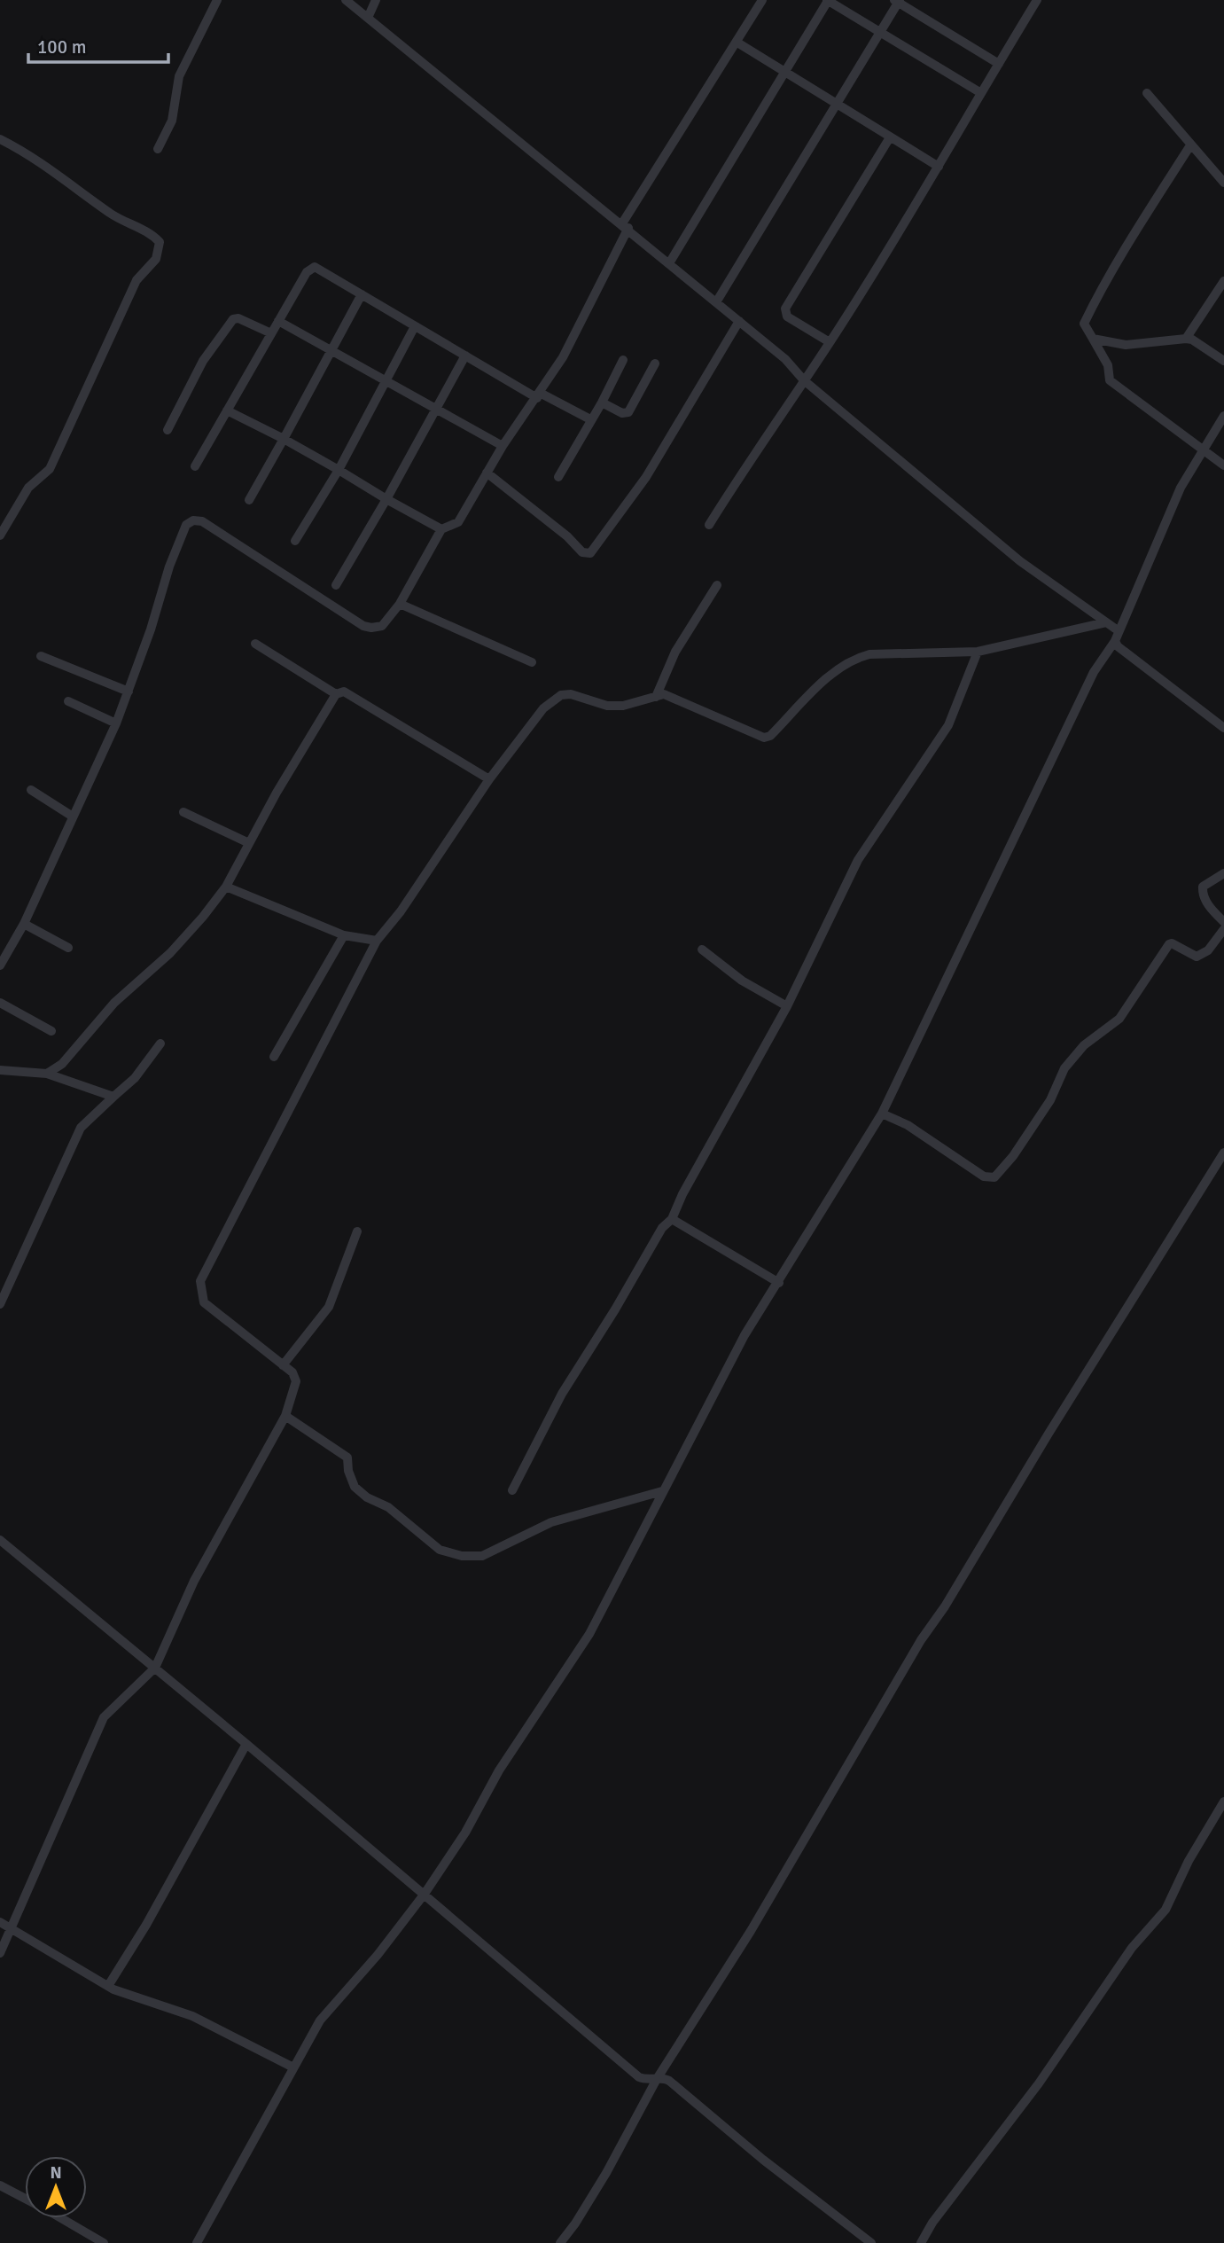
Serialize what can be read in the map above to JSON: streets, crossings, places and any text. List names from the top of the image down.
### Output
{
  "scale_bar": "100 m",
  "north": "top"
}
